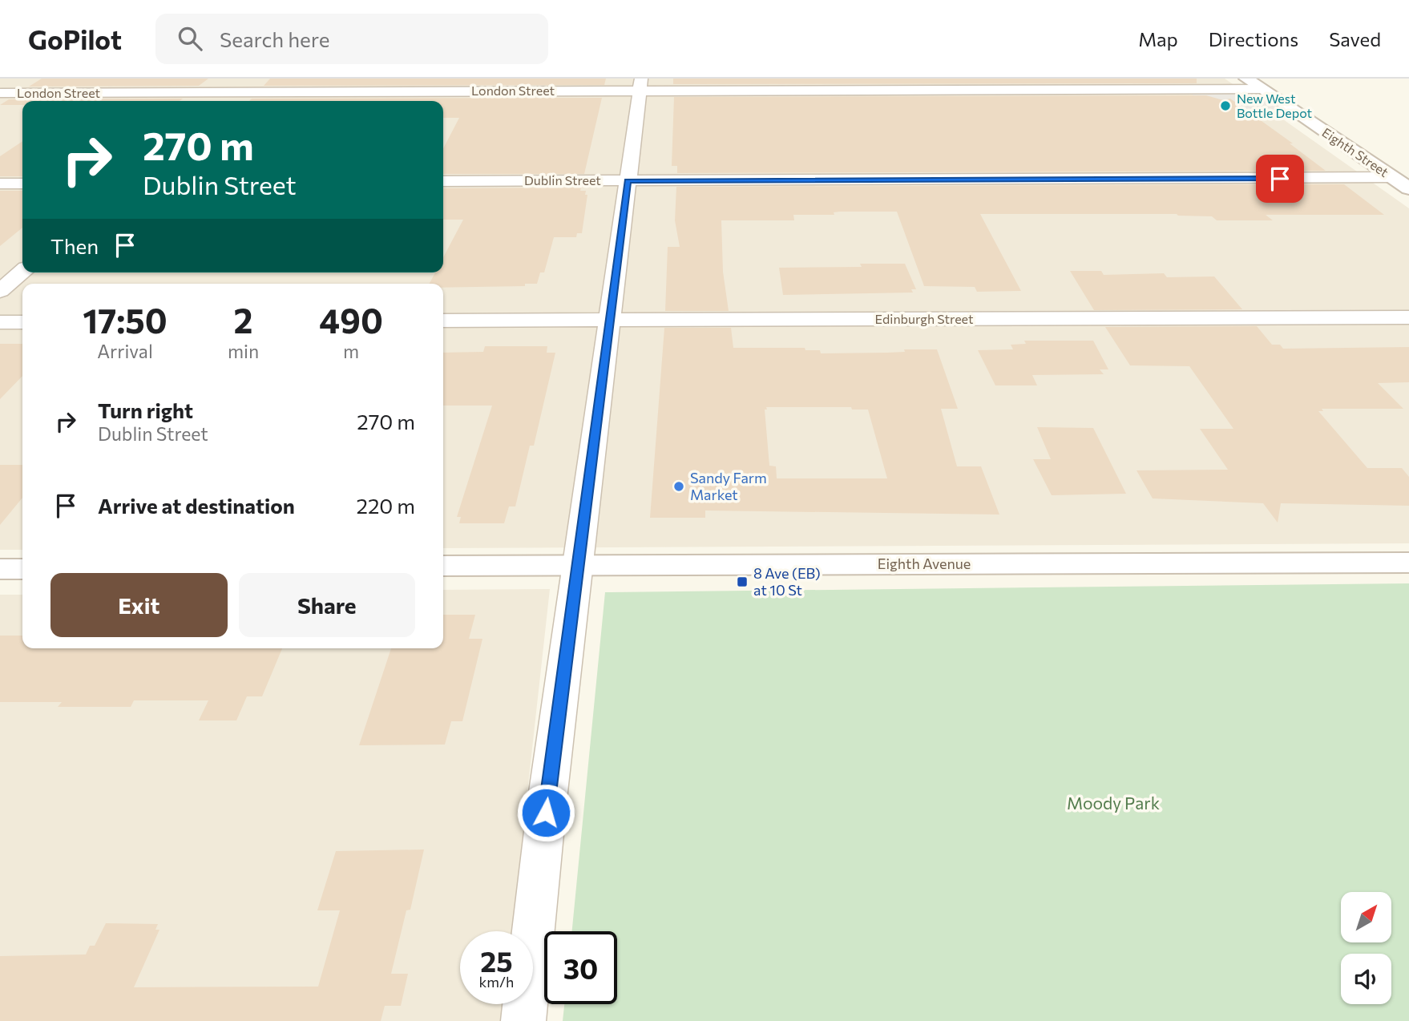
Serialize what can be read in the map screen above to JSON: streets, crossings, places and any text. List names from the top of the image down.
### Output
{
  "streets": {
    "street": [
      "London Street",
      "Eighth Street",
      "Dublin Street",
      "Edinburgh Street",
      "Eighth Avenue"
    ]
  },
  "crossings": [
    ["London Street", "Eighth Street"],
    ["Eighth Street", "Dublin Street"]
  ],
  "parks": ["Moody Park"],
  "places": {
    "other": ["New West Bottle Depot", "Sandy Farm Market"],
    "transit": ["8 Ave (EB) at 10 St"]
  },
  "north": "top right",
  "page": {
    "header": "GoPilot",
    "search": "Search here",
    "nav": ["Map", "Directions", "Saved"],
    "turn": ["270 m", "Dublin Street"],
    "then": "Then",
    "eta": [
      "17:50",
      "Arrival",
      "2",
      "min",
      "490",
      "m"
    ],
    "list": [
      {
        "name": "Turn right",
        "note": "Dublin Street",
        "value": "270 m"
      },
      {
        "name": "Arrive at destination",
        "value": "220 m"
      }
    ],
    "buttons": ["Exit", "Share"],
    "speed": "25 km/h",
    "limit": "30"
  }
}
